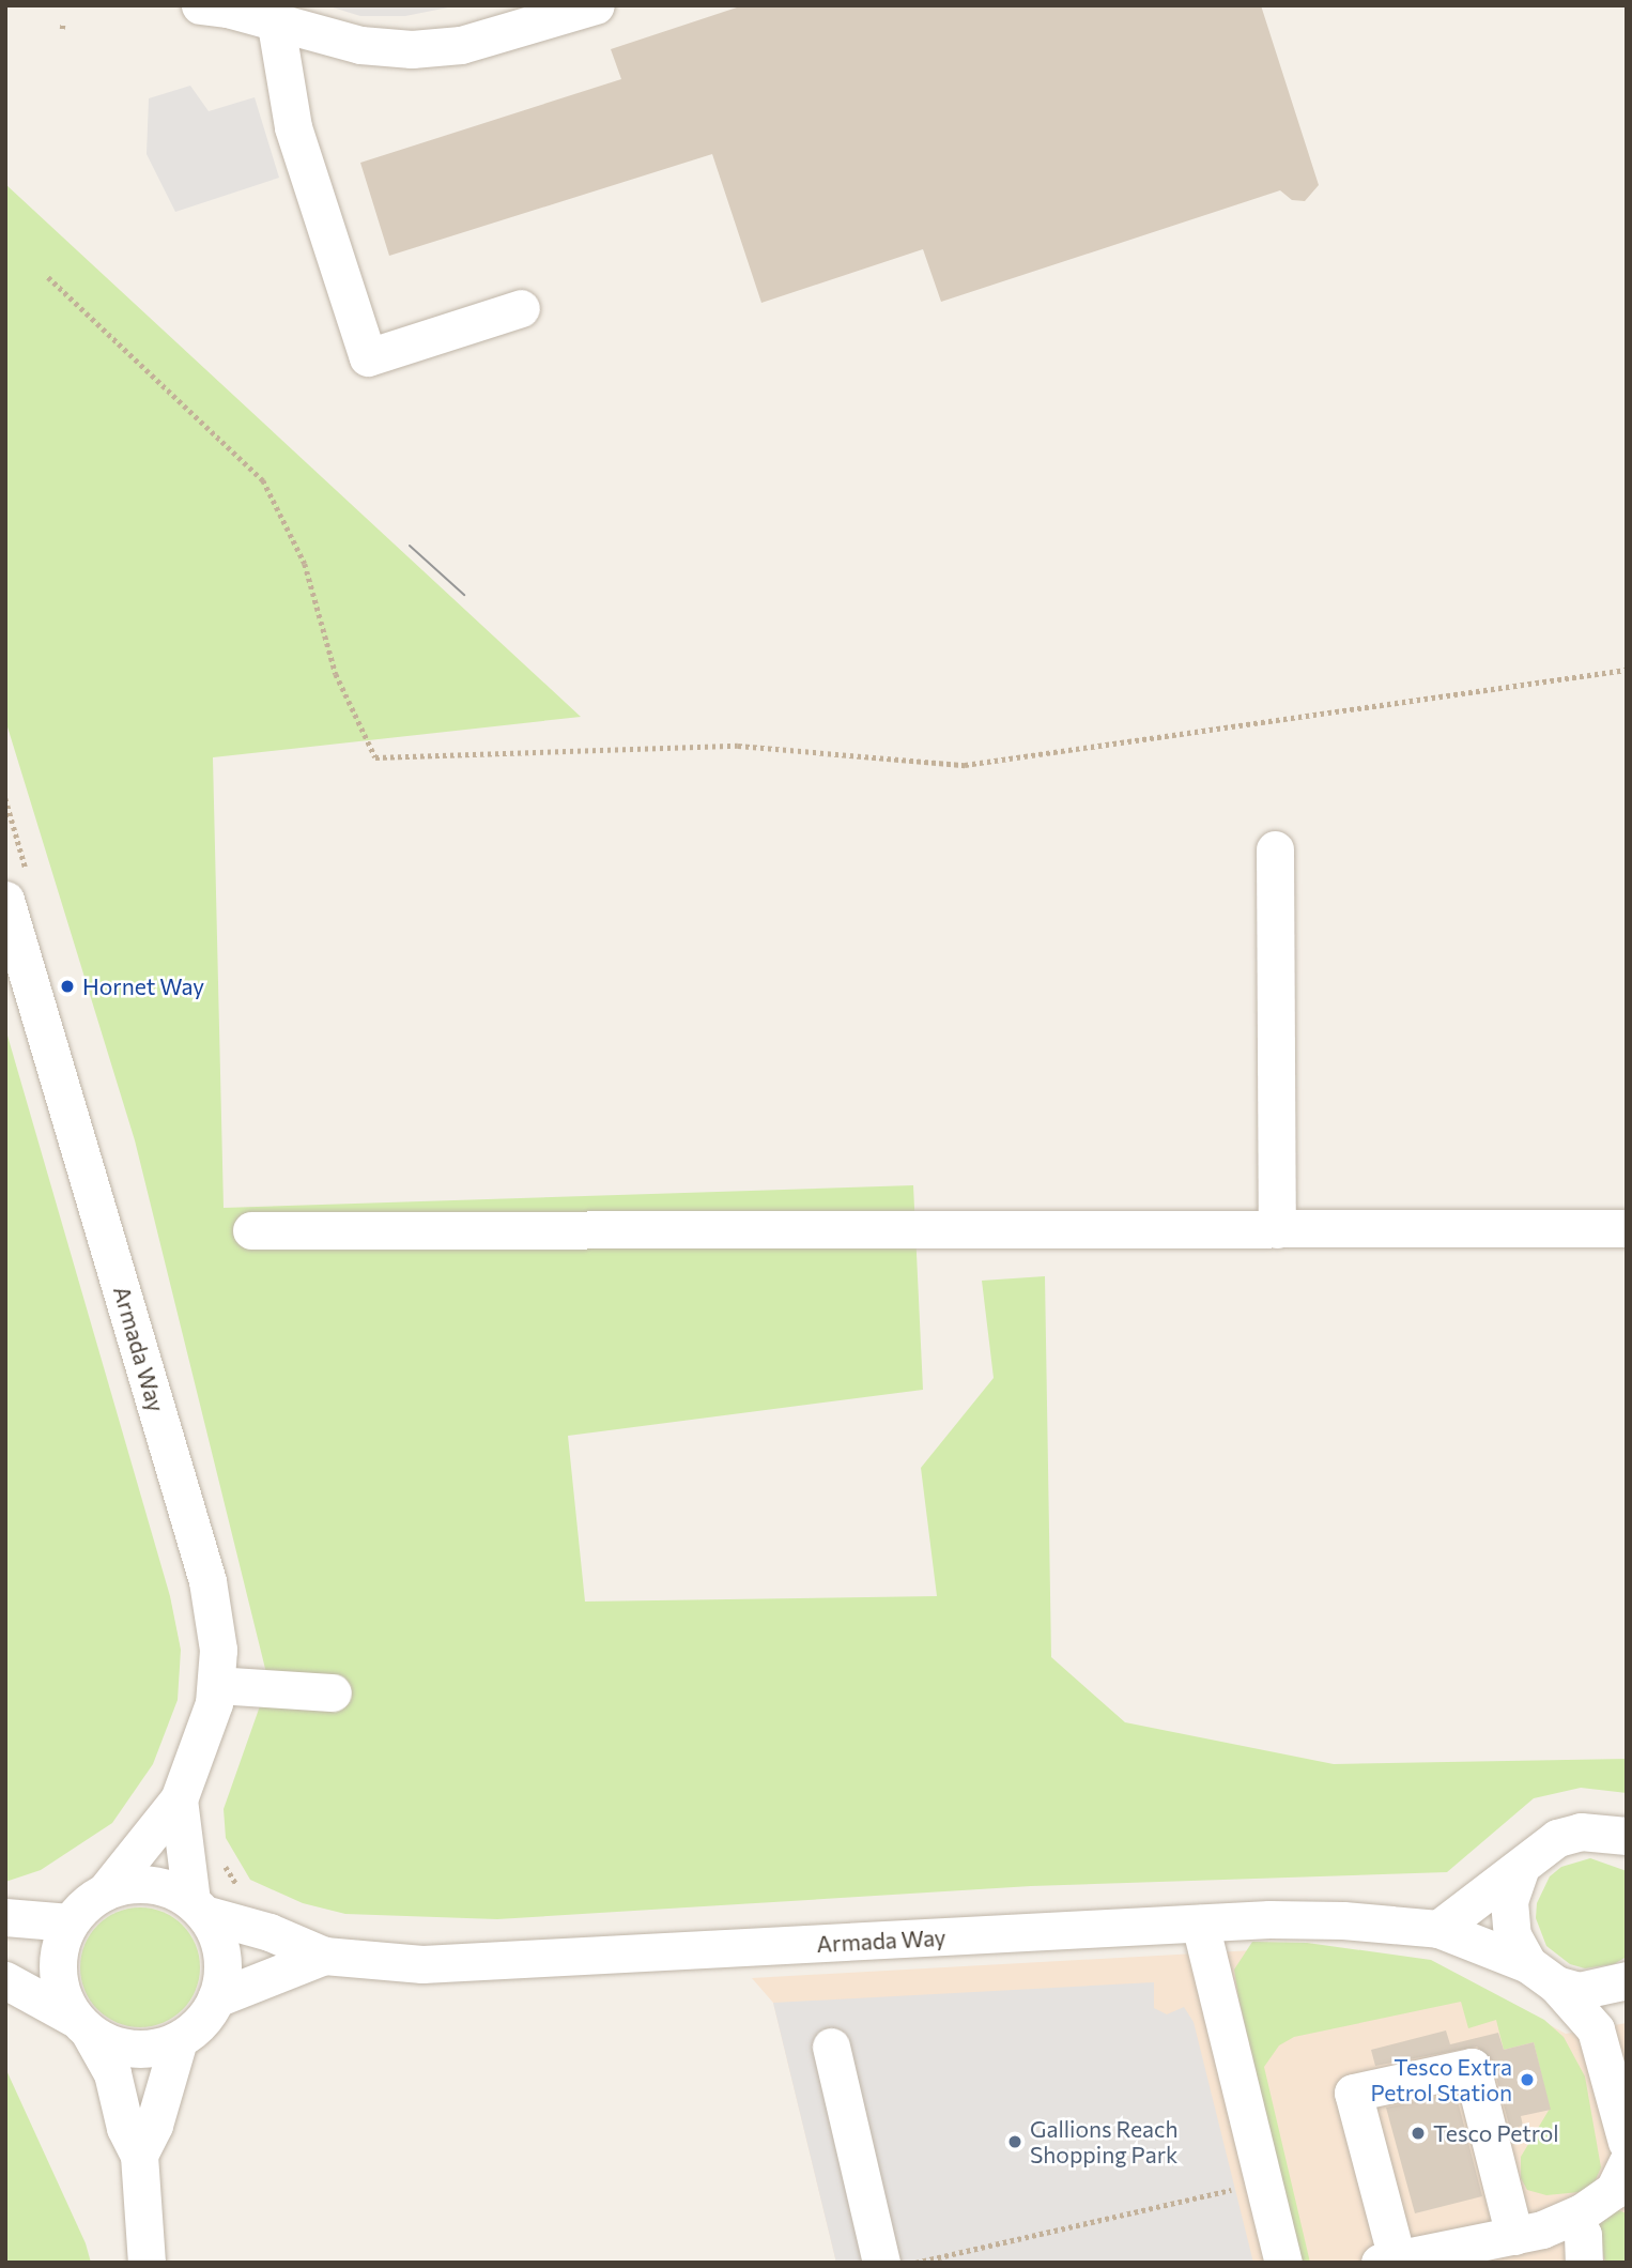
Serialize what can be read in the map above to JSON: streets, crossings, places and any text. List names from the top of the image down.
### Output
{
  "streets": {
    "street": ["Armada Way"]
  },
  "places": [
    "Hornet Way",
    "Tesco Extra Petrol Station",
    "Tesco Petrol",
    "Gallions Reach Shopping Park"
  ]
}
